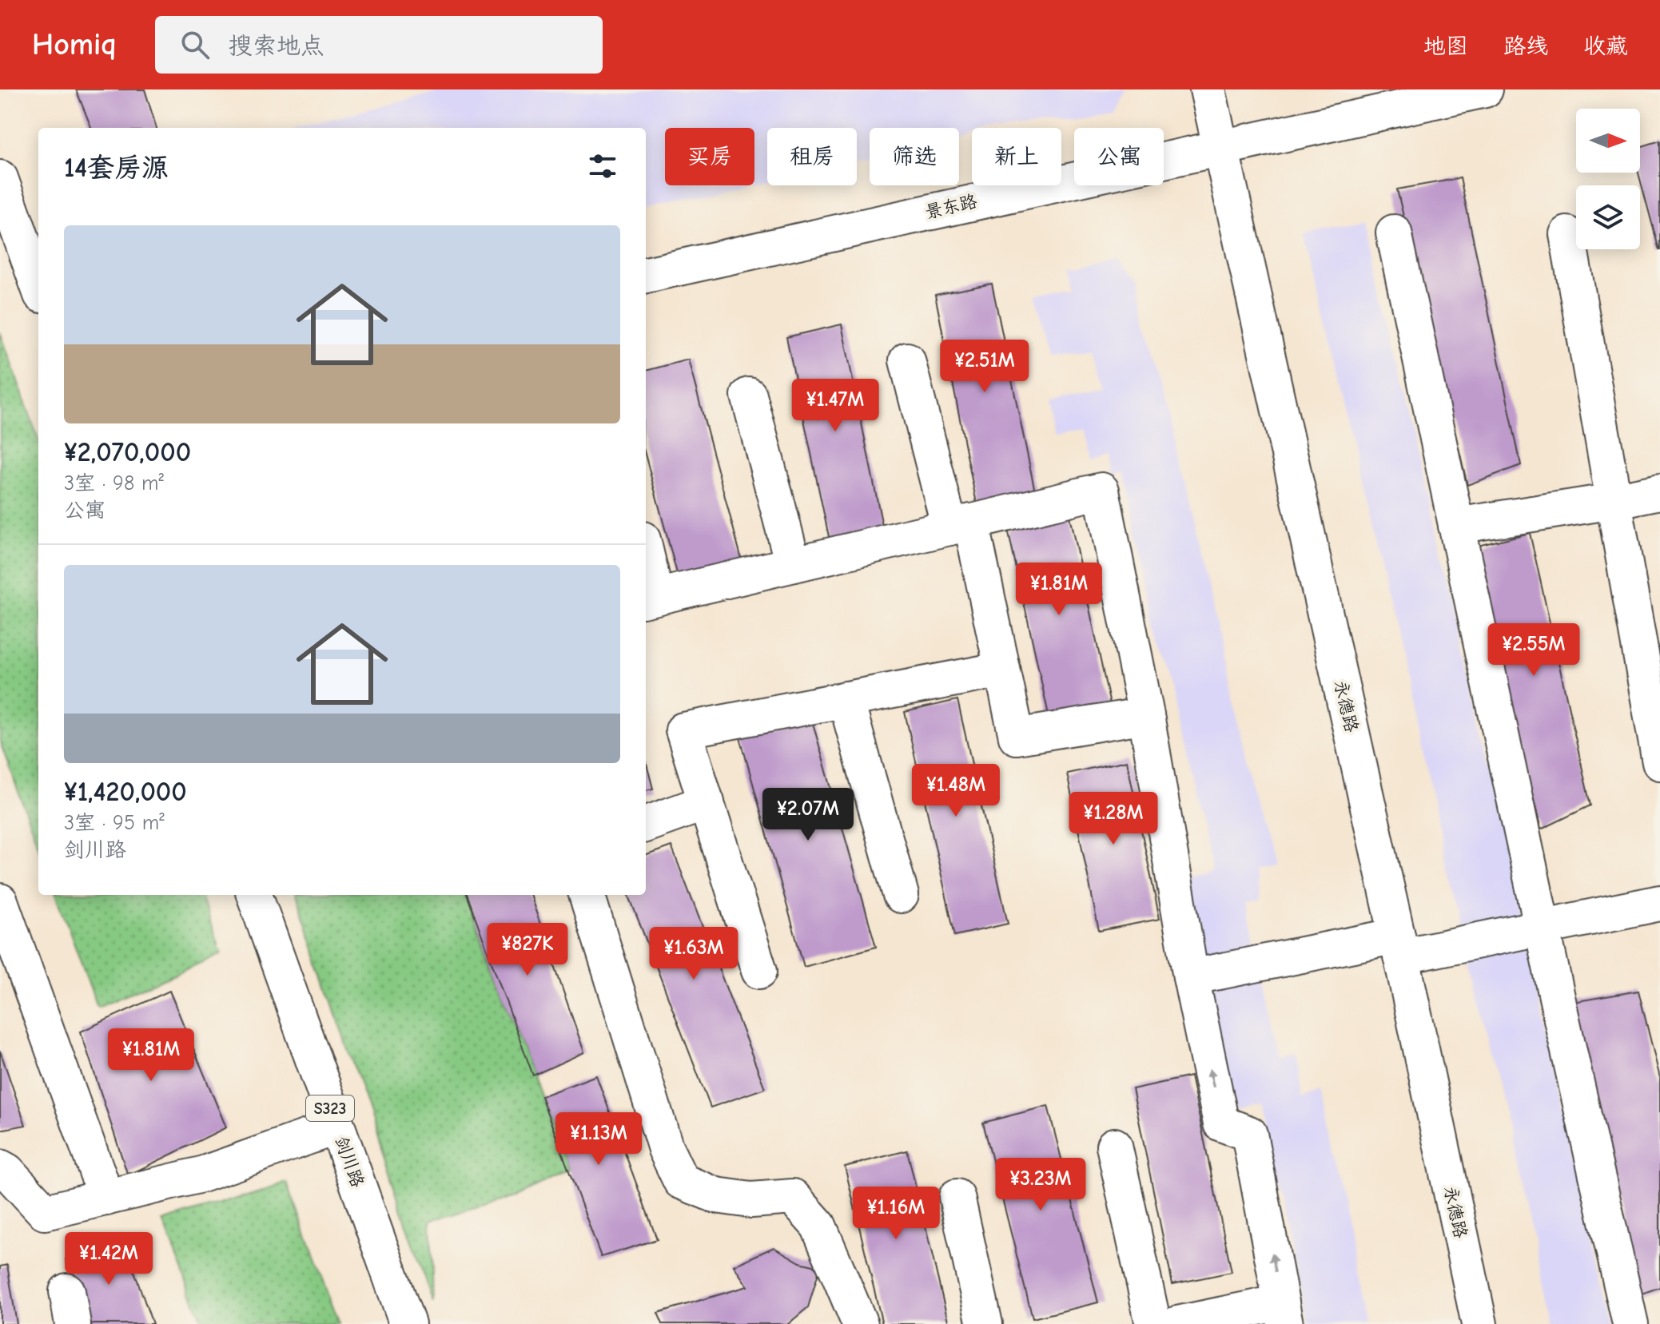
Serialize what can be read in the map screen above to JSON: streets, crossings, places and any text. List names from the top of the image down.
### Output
{
  "streets": {
    "street": [
      "景东路",
      "永德路",
      "S323",
      "剑川路"
    ]
  },
  "crossings": [
    ["景东路", "永德路"]
  ],
  "north": "right",
  "page": {
    "header": "Homiq",
    "search": "搜索地点",
    "nav": ["地图", "路线", "收藏"],
    "chip": [
      "买房",
      "租房",
      "筛选",
      "新上",
      "公寓"
    ],
    "heading": "14套房源",
    "list": [
      {
        "name": "¥2,070,000",
        "note": "3室 · 98 m² · 公寓"
      },
      {
        "name": "¥1,420,000",
        "note": "3室 · 95 m² · 剑川路"
      }
    ],
    "price": [
      "¥2.51M",
      "¥1.47M",
      "¥1.81M",
      "¥2.55M",
      "¥1.48M",
      "¥2.07M",
      "¥1.28M",
      "¥827K",
      "¥1.63M",
      "¥1.81M",
      "¥1.13M",
      "¥3.23M",
      "¥1.16M",
      "¥1.42M"
    ]
  }
}
